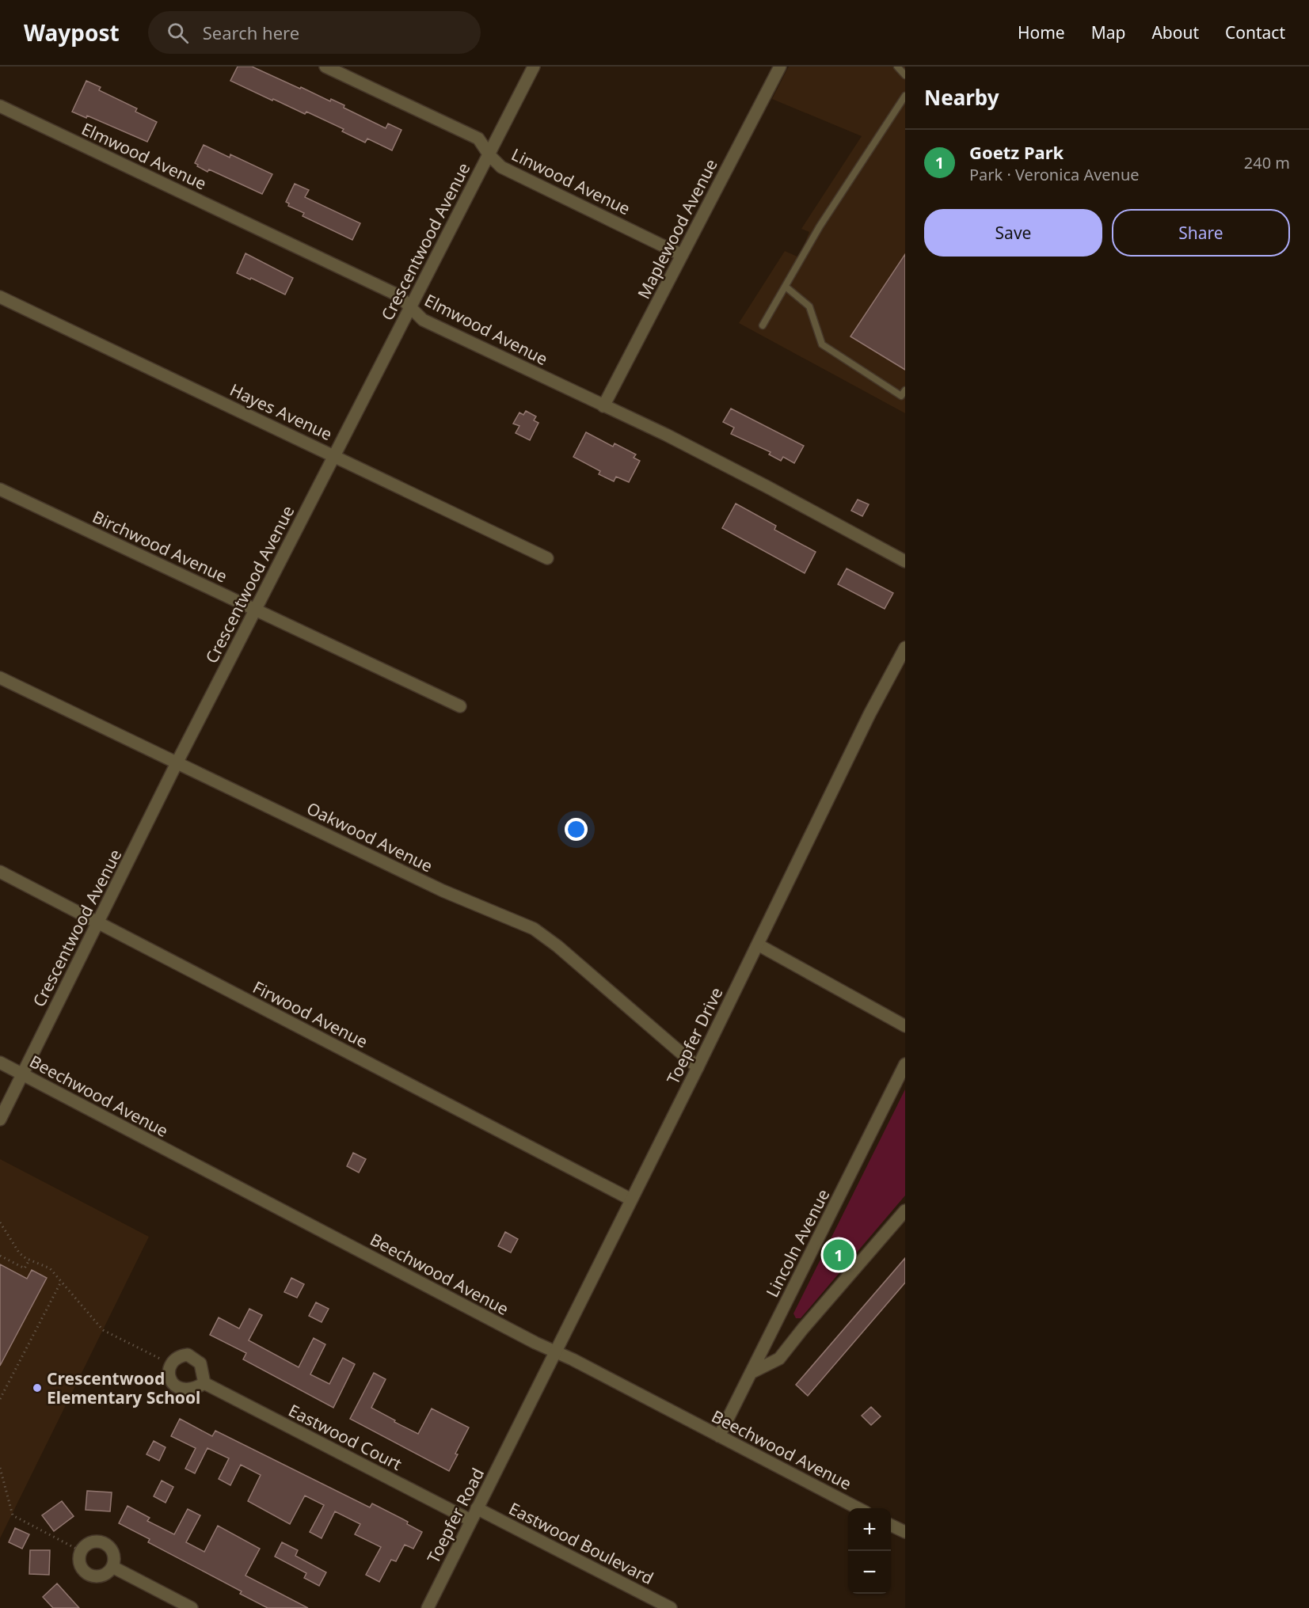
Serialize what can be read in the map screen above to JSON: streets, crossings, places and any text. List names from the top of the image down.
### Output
{
  "streets": {
    "street": [
      "Elmwood Avenue",
      "Linwood Avenue",
      "Maplewood Avenue",
      "Crescentwood Avenue",
      "Hayes Avenue",
      "Birchwood Avenue",
      "Oakwood Avenue",
      "Firwood Avenue",
      "Toepfer Drive",
      "Beechwood Avenue",
      "Lincoln Avenue",
      "Eastwood Court",
      "Toepfer Road",
      "Eastwood Boulevard"
    ]
  },
  "crossings": [
    ["Elmwood Avenue", "Maplewood Avenue"],
    ["Elmwood Avenue", "Crescentwood Avenue"],
    ["Linwood Avenue", "Maplewood Avenue"],
    ["Linwood Avenue", "Crescentwood Avenue"],
    ["Crescentwood Avenue", "Hayes Avenue"],
    ["Crescentwood Avenue", "Birchwood Avenue"],
    ["Crescentwood Avenue", "Oakwood Avenue"],
    ["Crescentwood Avenue", "Firwood Avenue"],
    ["Crescentwood Avenue", "Beechwood Avenue"],
    ["Oakwood Avenue", "Toepfer Drive"],
    ["Firwood Avenue", "Toepfer Drive"],
    ["Toepfer Drive", "Beechwood Avenue"],
    ["Toepfer Drive", "Toepfer Road"],
    ["Beechwood Avenue", "Lincoln Avenue"],
    ["Eastwood Court", "Toepfer Road"],
    ["Toepfer Road", "Eastwood Boulevard"]
  ],
  "places": ["Crescentwood Elementary School"],
  "page": {
    "header": "Waypost",
    "search": "Search here",
    "nav": [
      "Home",
      "Map",
      "About",
      "Contact"
    ],
    "heading": "Nearby",
    "list": [
      {
        "mark": "1",
        "name": "Goetz Park",
        "note": "Park · Veronica Avenue",
        "value": "240 m"
      }
    ],
    "buttons": ["Save", "Share"],
    "pins": "1",
    "map_buttons": ["+", "−"]
  }
}
